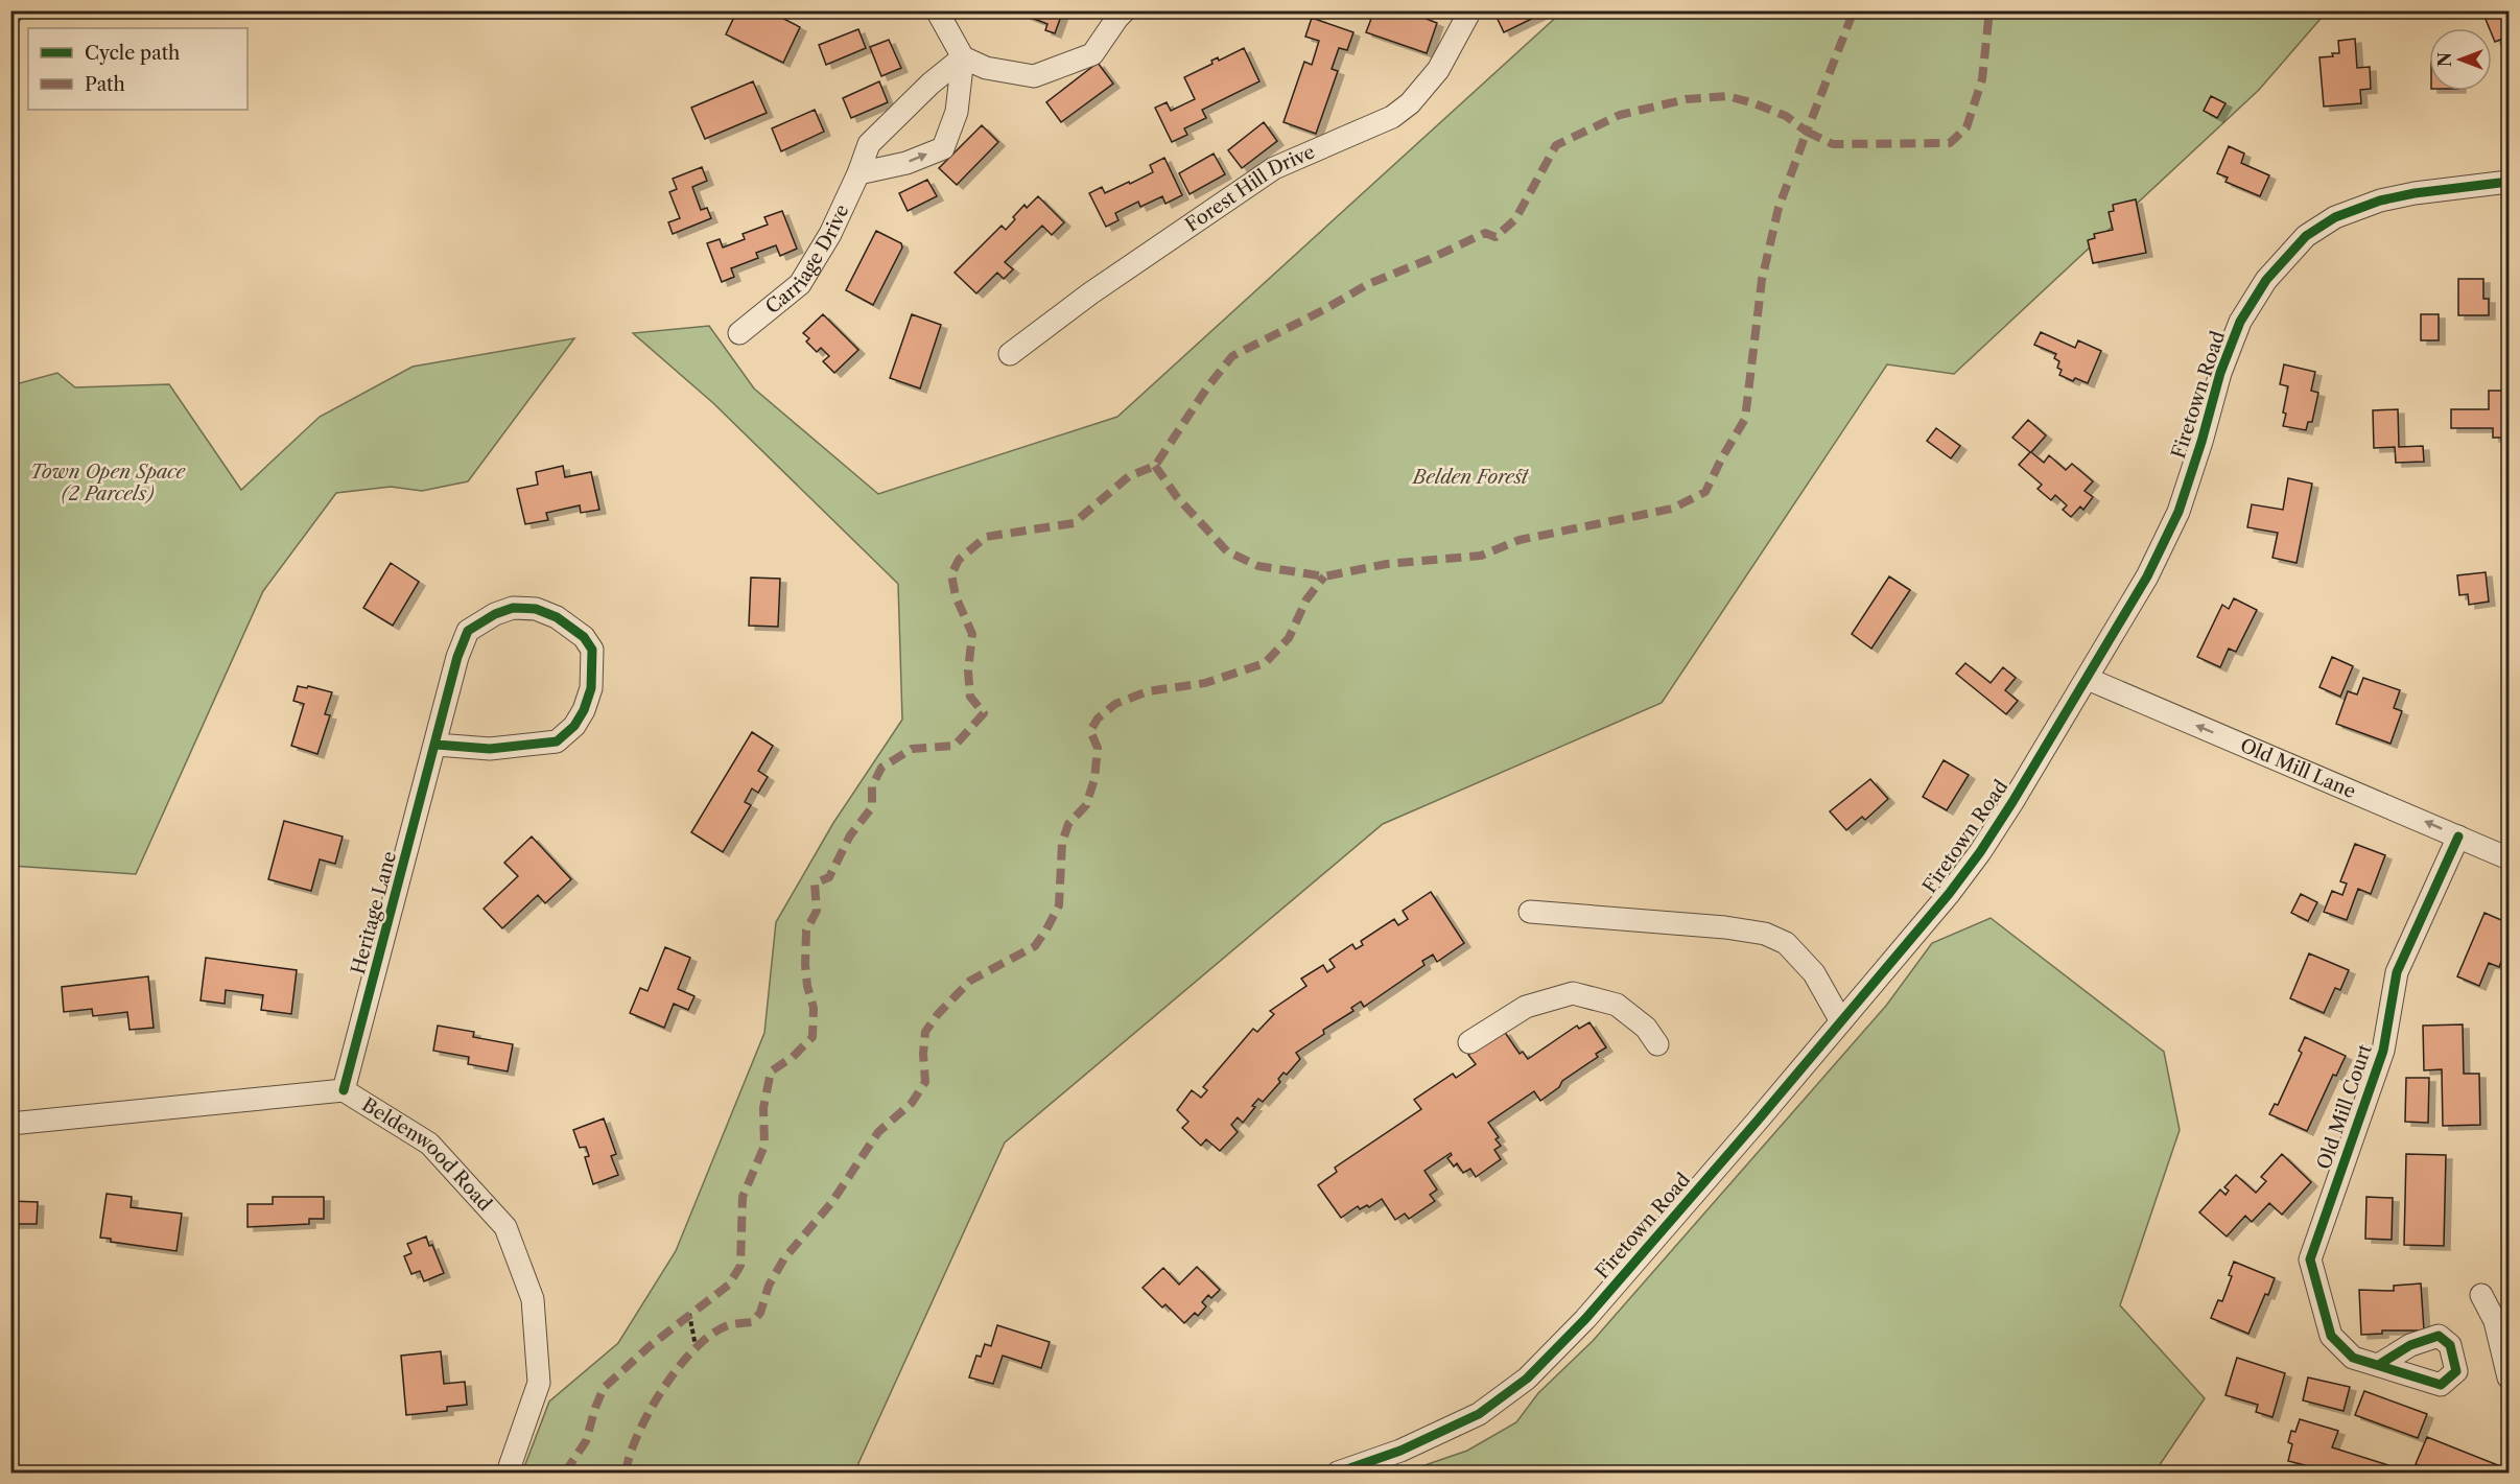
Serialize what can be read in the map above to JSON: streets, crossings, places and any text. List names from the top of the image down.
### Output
{
  "streets": {
    "street": [
      "Forest Hill Drive",
      "Carriage Drive",
      "Firetown Road",
      "Old Mill Lane",
      "Heritage Lane",
      "Old Mill Court",
      "Beldenwood Road"
    ]
  },
  "crossings": [
    ["Firetown Road", "Old Mill Lane"],
    ["Old Mill Lane", "Old Mill Court"],
    ["Heritage Lane", "Beldenwood Road"]
  ],
  "one_way": ["Old Mill Lane"],
  "parks": ["Town Open Space (2 Parcels)", "Belden Forest"],
  "legend": ["Cycle path", "Path"],
  "north": "left"
}
